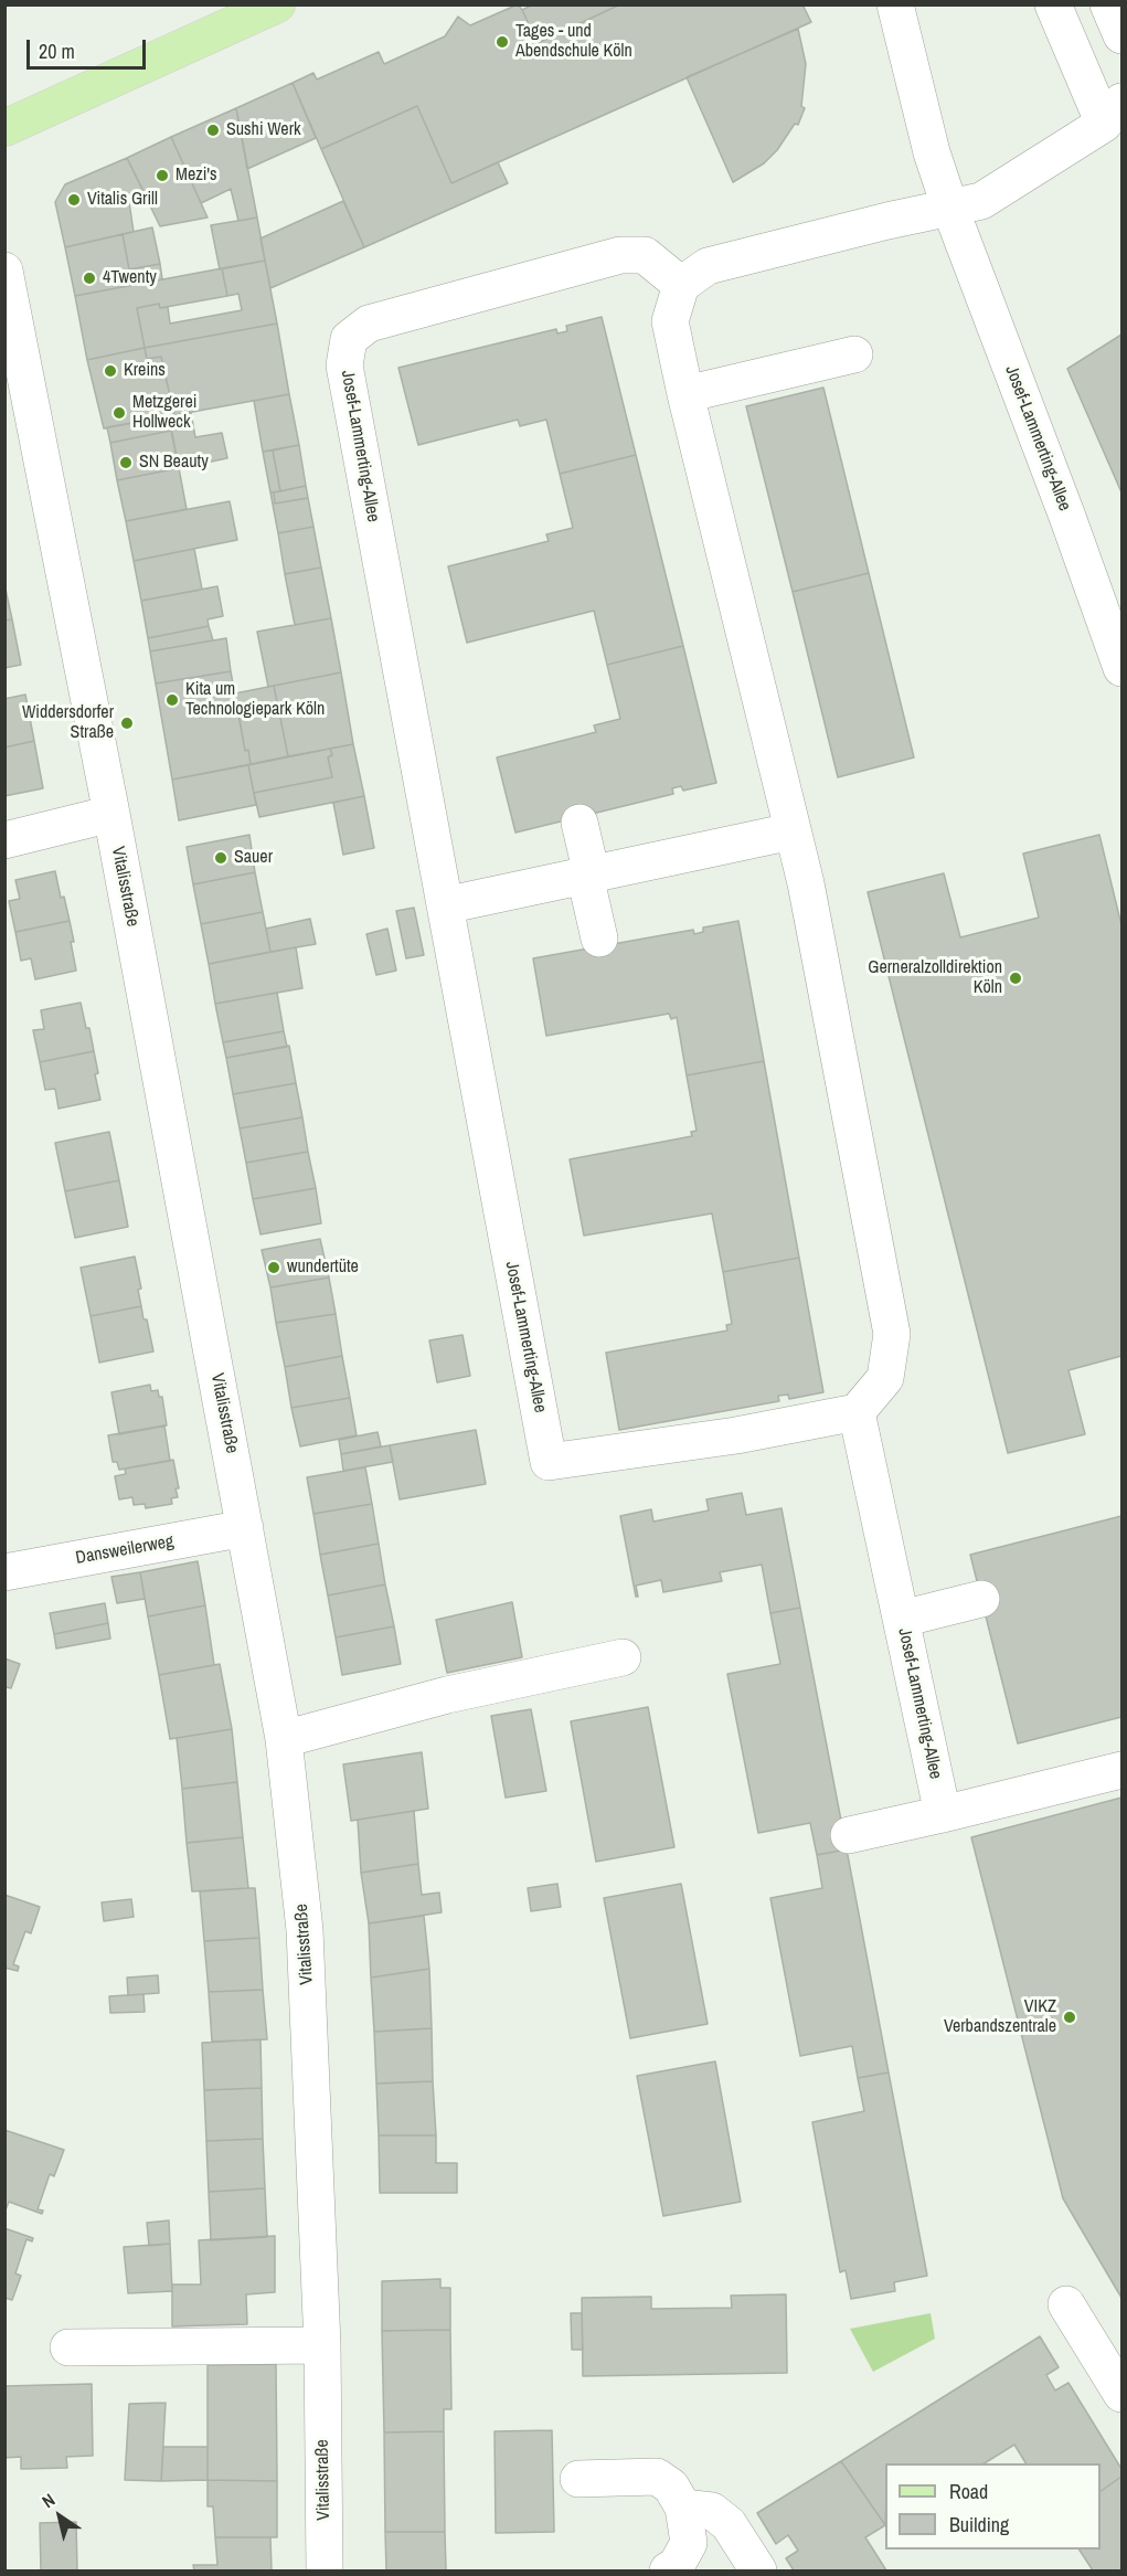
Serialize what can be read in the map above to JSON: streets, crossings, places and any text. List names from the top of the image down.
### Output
{
  "streets": {
    "street": ["Josef-Lammerting-Allee", "Vitalisstraße", "Dansweilerweg"]
  },
  "crossings": [
    ["Vitalisstraße", "Dansweilerweg"]
  ],
  "places": [
    "Tages - und Abendschule Köln",
    "Sushi Werk",
    "Mezi's",
    "Vitalis Grill",
    "4Twenty",
    "Kreins",
    "Metzgerei Hollweck",
    "SN Beauty",
    "Kita um Technologiepark Köln",
    "Widdersdorfer Straße",
    "Sauer",
    "Gerneralzolldirektion Köln",
    "wundertüte",
    "VIKZ Verbandszentrale"
  ],
  "legend": ["Road", "Building"],
  "scale_bar": "20 m",
  "north": "top left"
}
